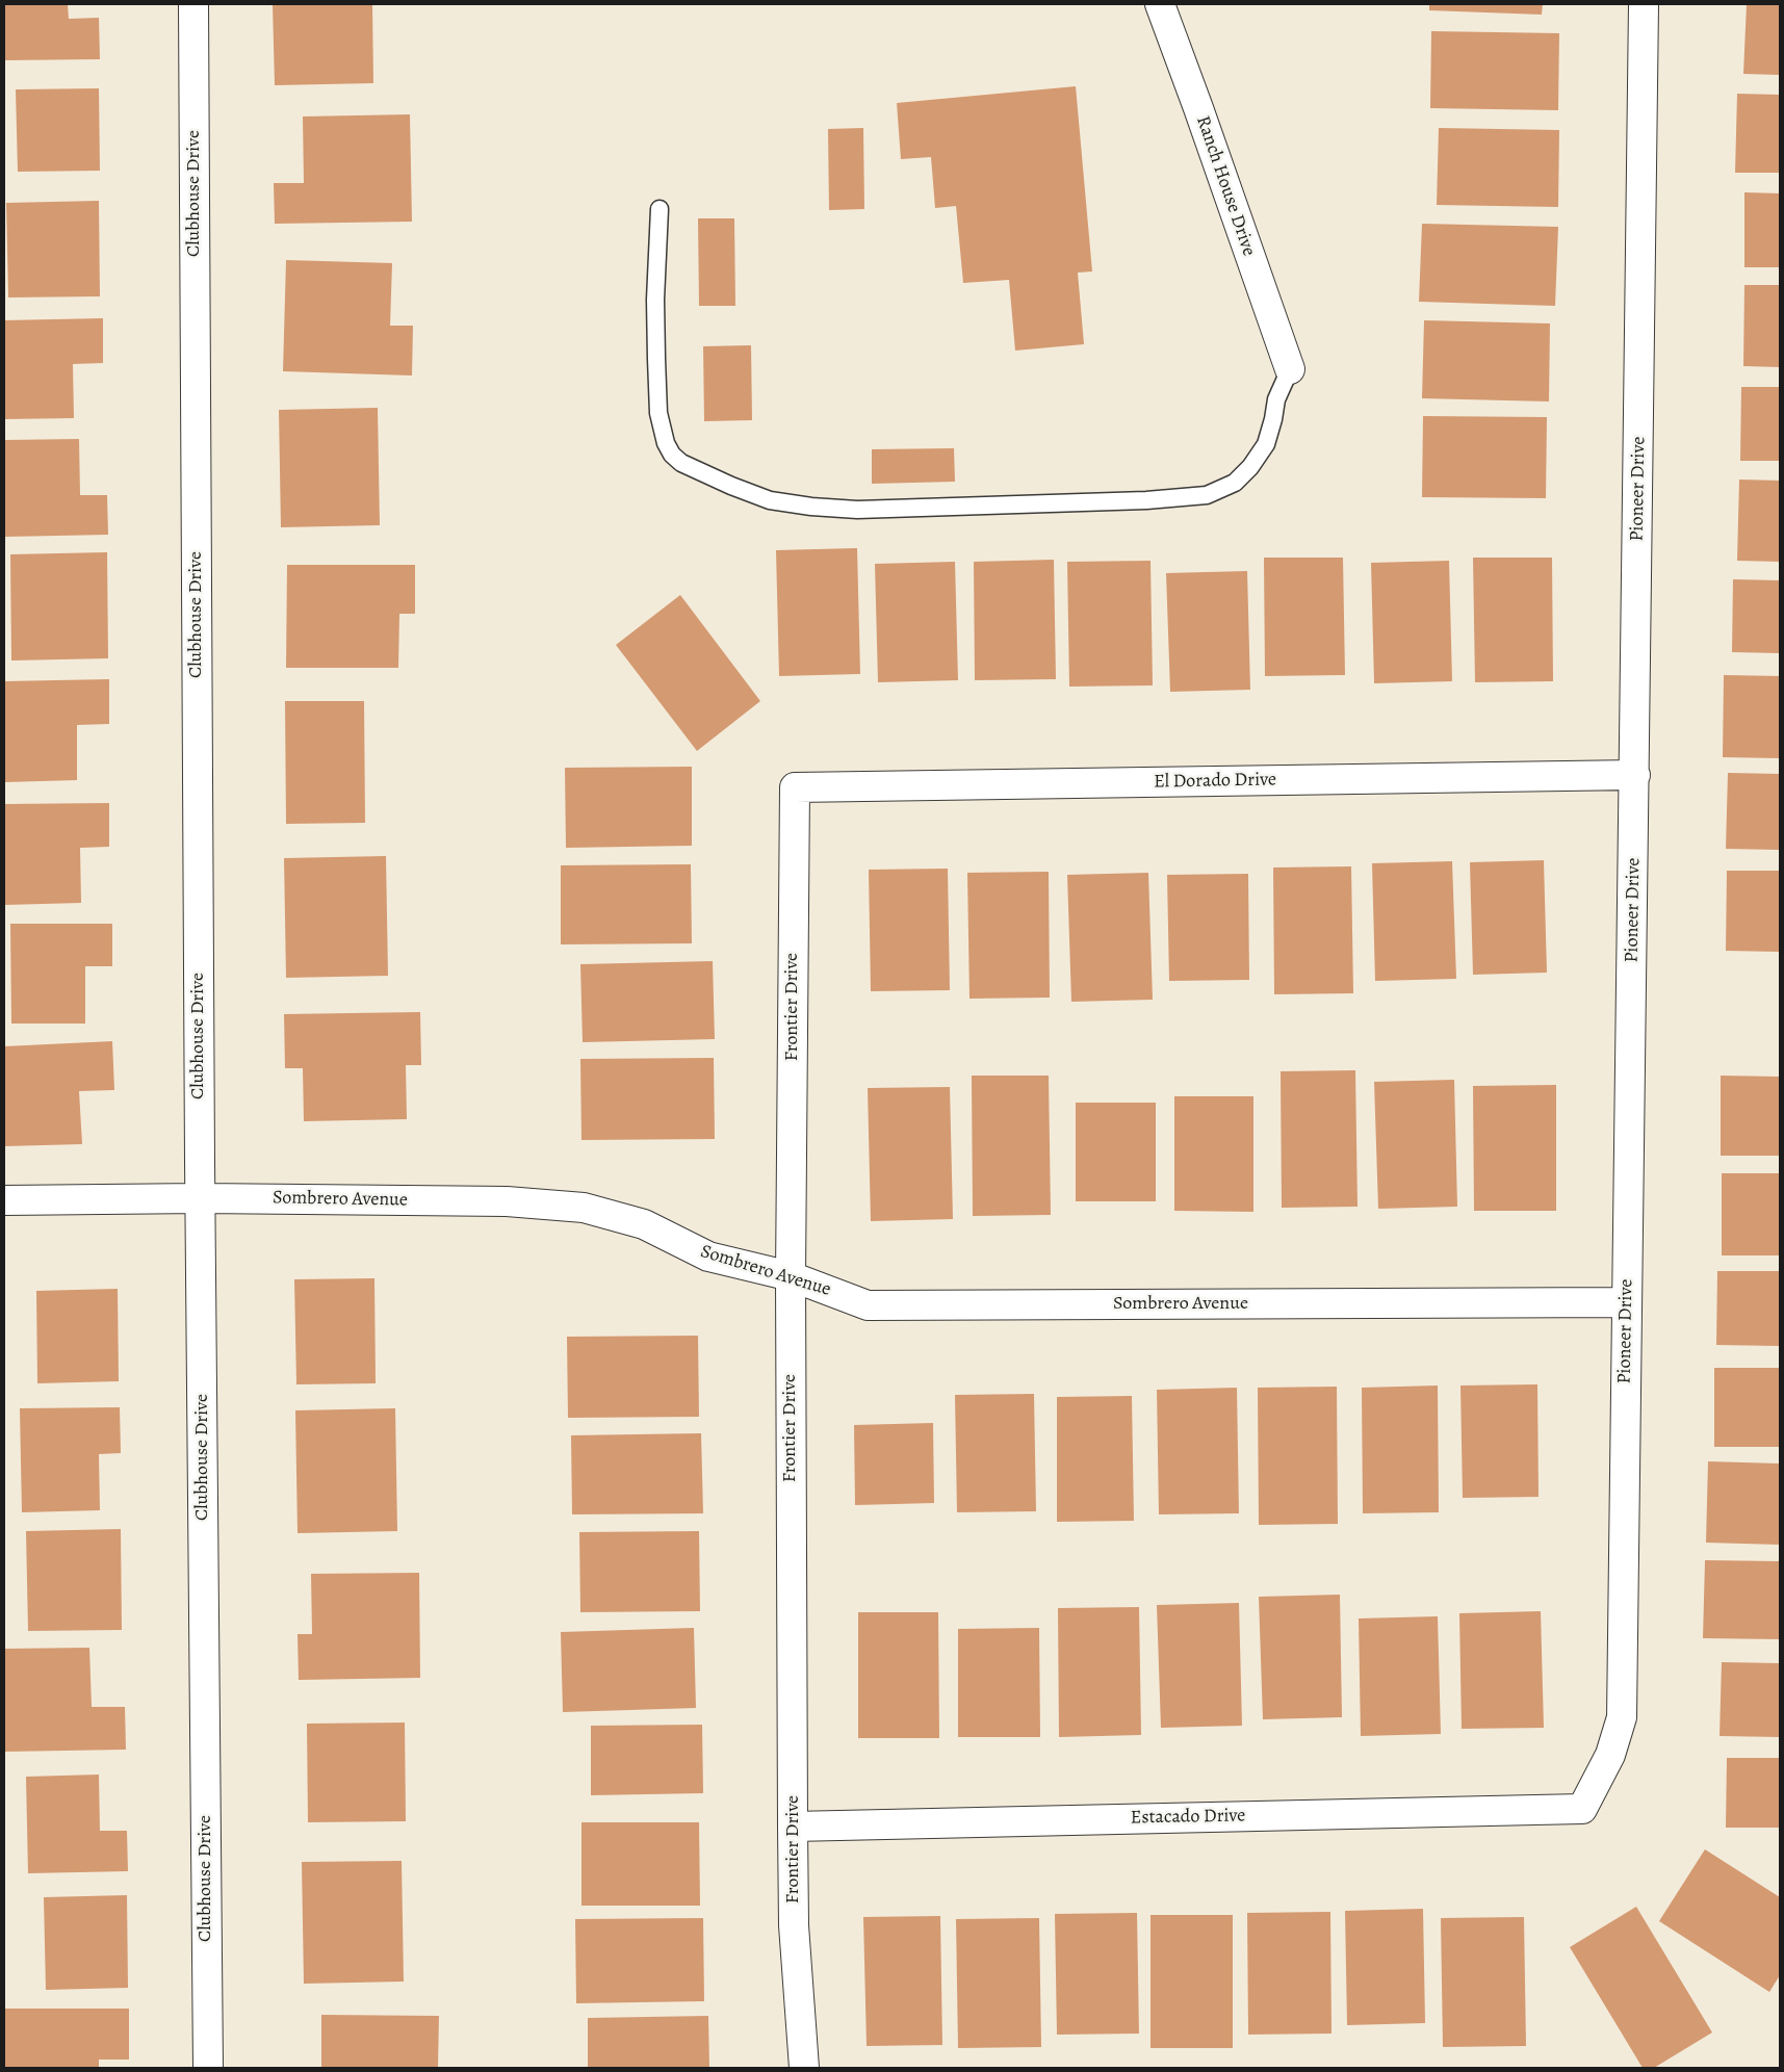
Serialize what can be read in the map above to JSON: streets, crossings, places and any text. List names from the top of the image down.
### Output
{
  "streets": {
    "street": [
      "Ranch House Drive",
      "Clubhouse Drive",
      "Pioneer Drive",
      "El Dorado Drive",
      "Frontier Drive",
      "Sombrero Avenue",
      "Estacado Drive"
    ]
  },
  "crossings": [
    ["Clubhouse Drive", "Sombrero Avenue"],
    ["Pioneer Drive", "El Dorado Drive"],
    ["Pioneer Drive", "Sombrero Avenue"],
    ["Pioneer Drive", "Estacado Drive"],
    ["El Dorado Drive", "Frontier Drive"],
    ["Frontier Drive", "Sombrero Avenue"],
    ["Frontier Drive", "Estacado Drive"]
  ]
}
